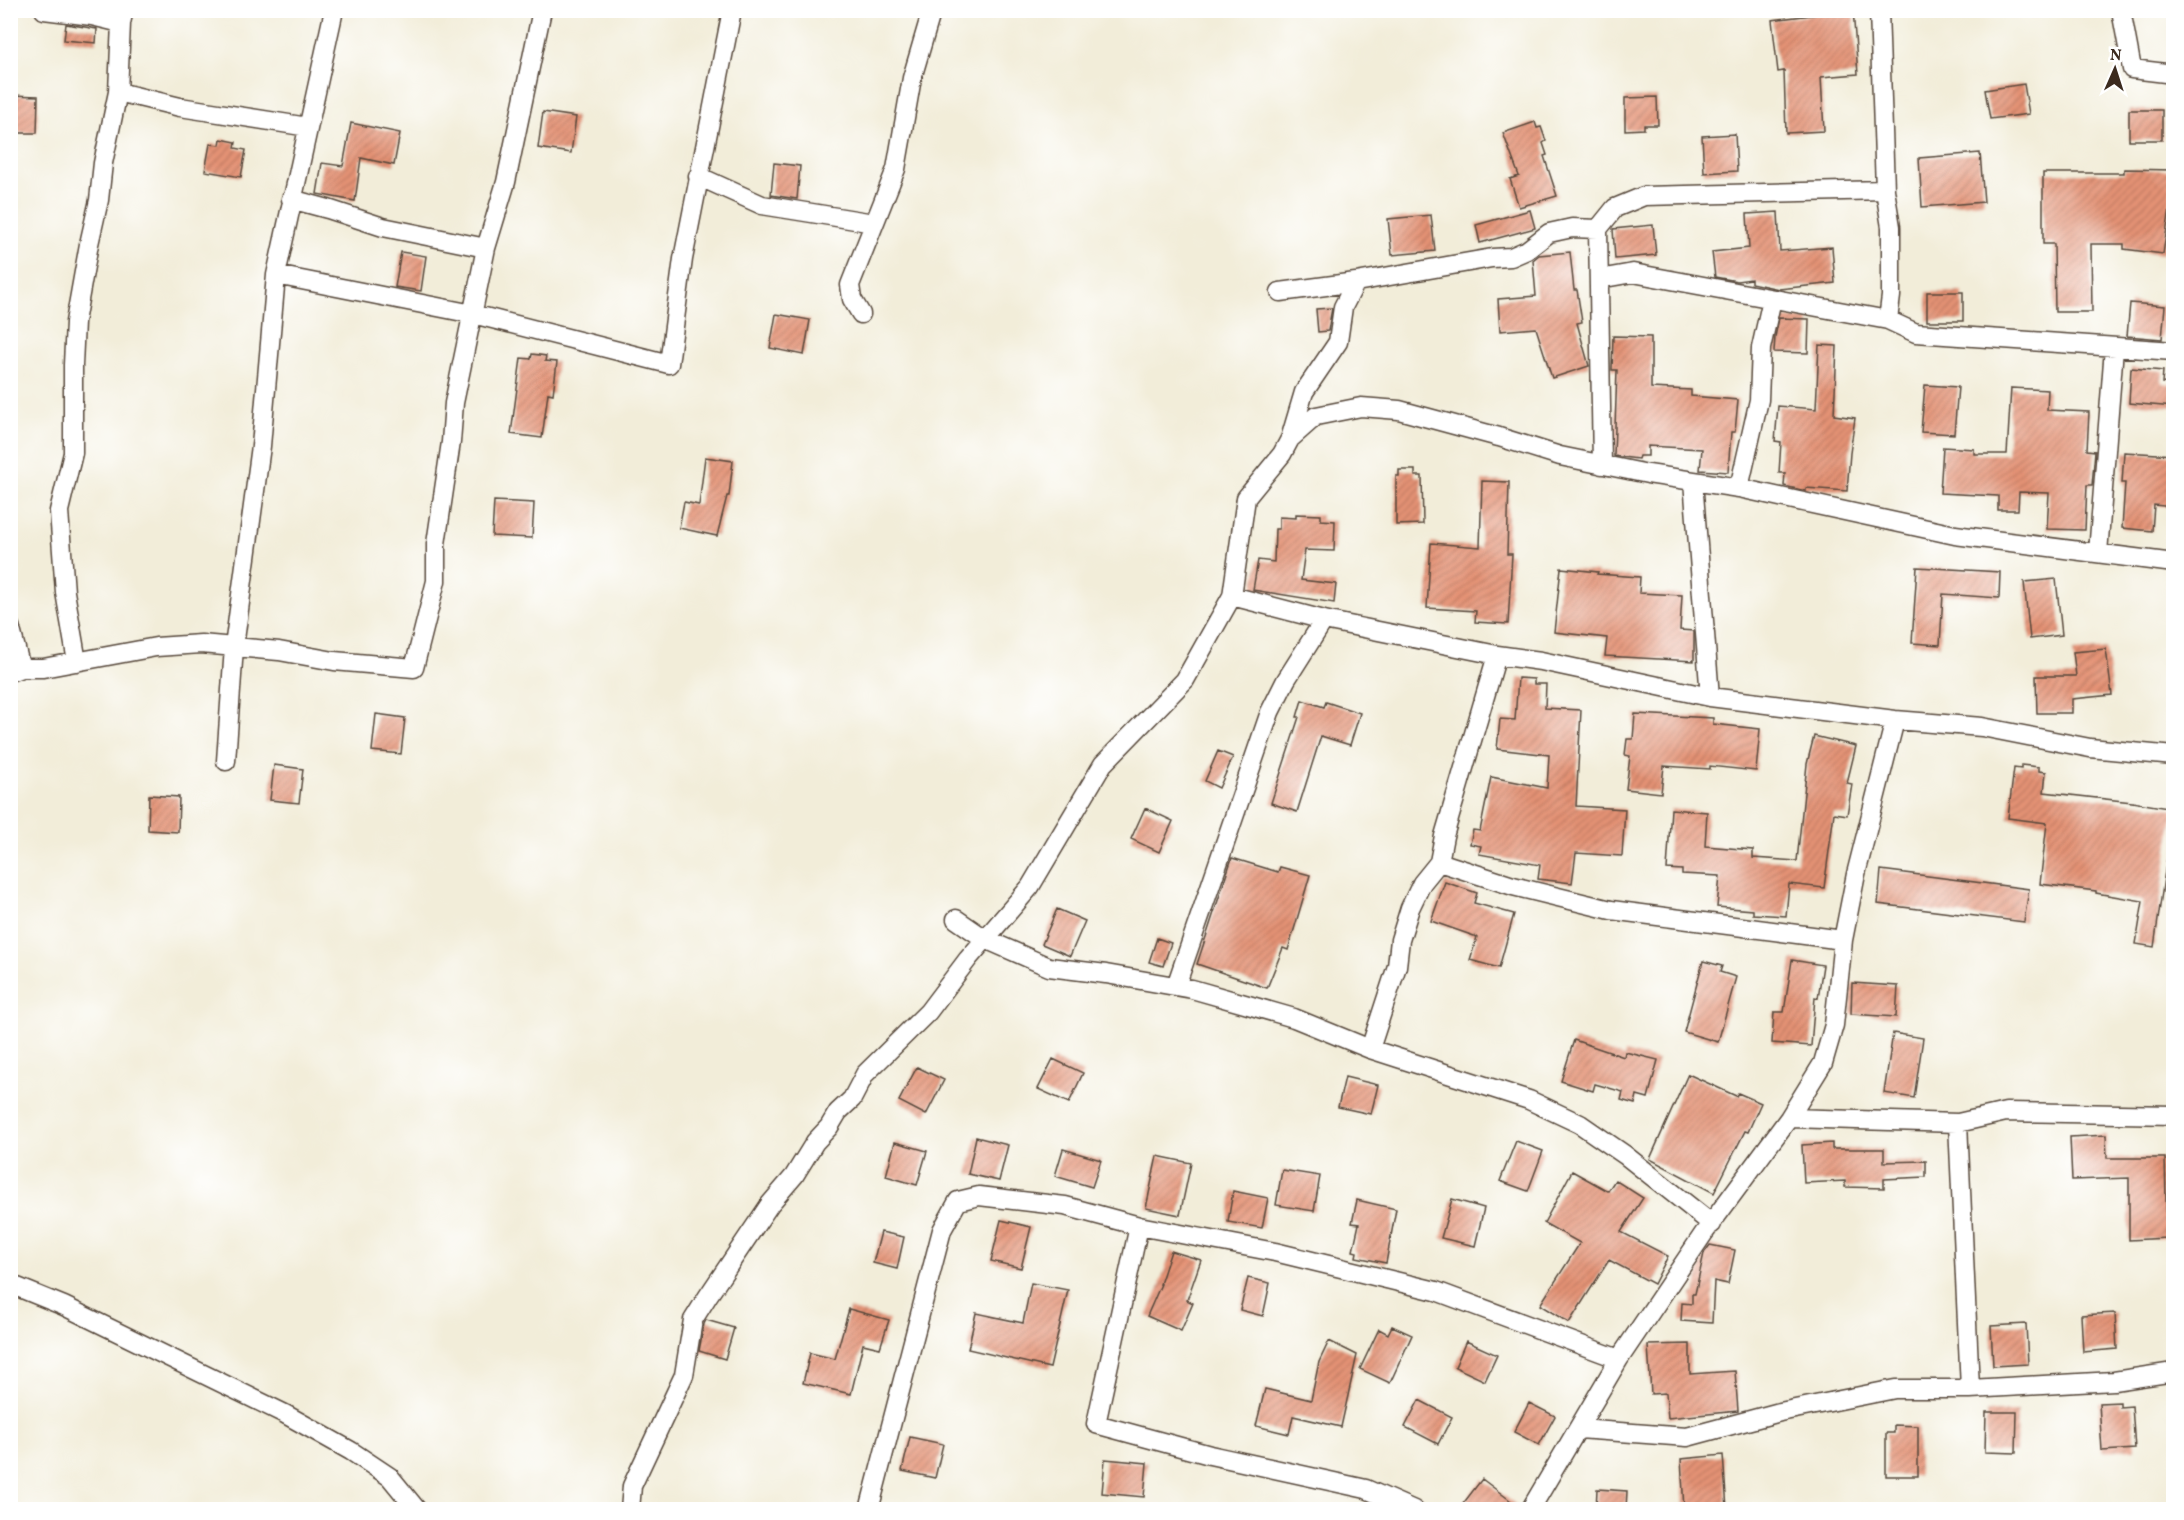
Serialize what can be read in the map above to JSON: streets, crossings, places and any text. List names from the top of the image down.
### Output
{
  "north": "top"
}
